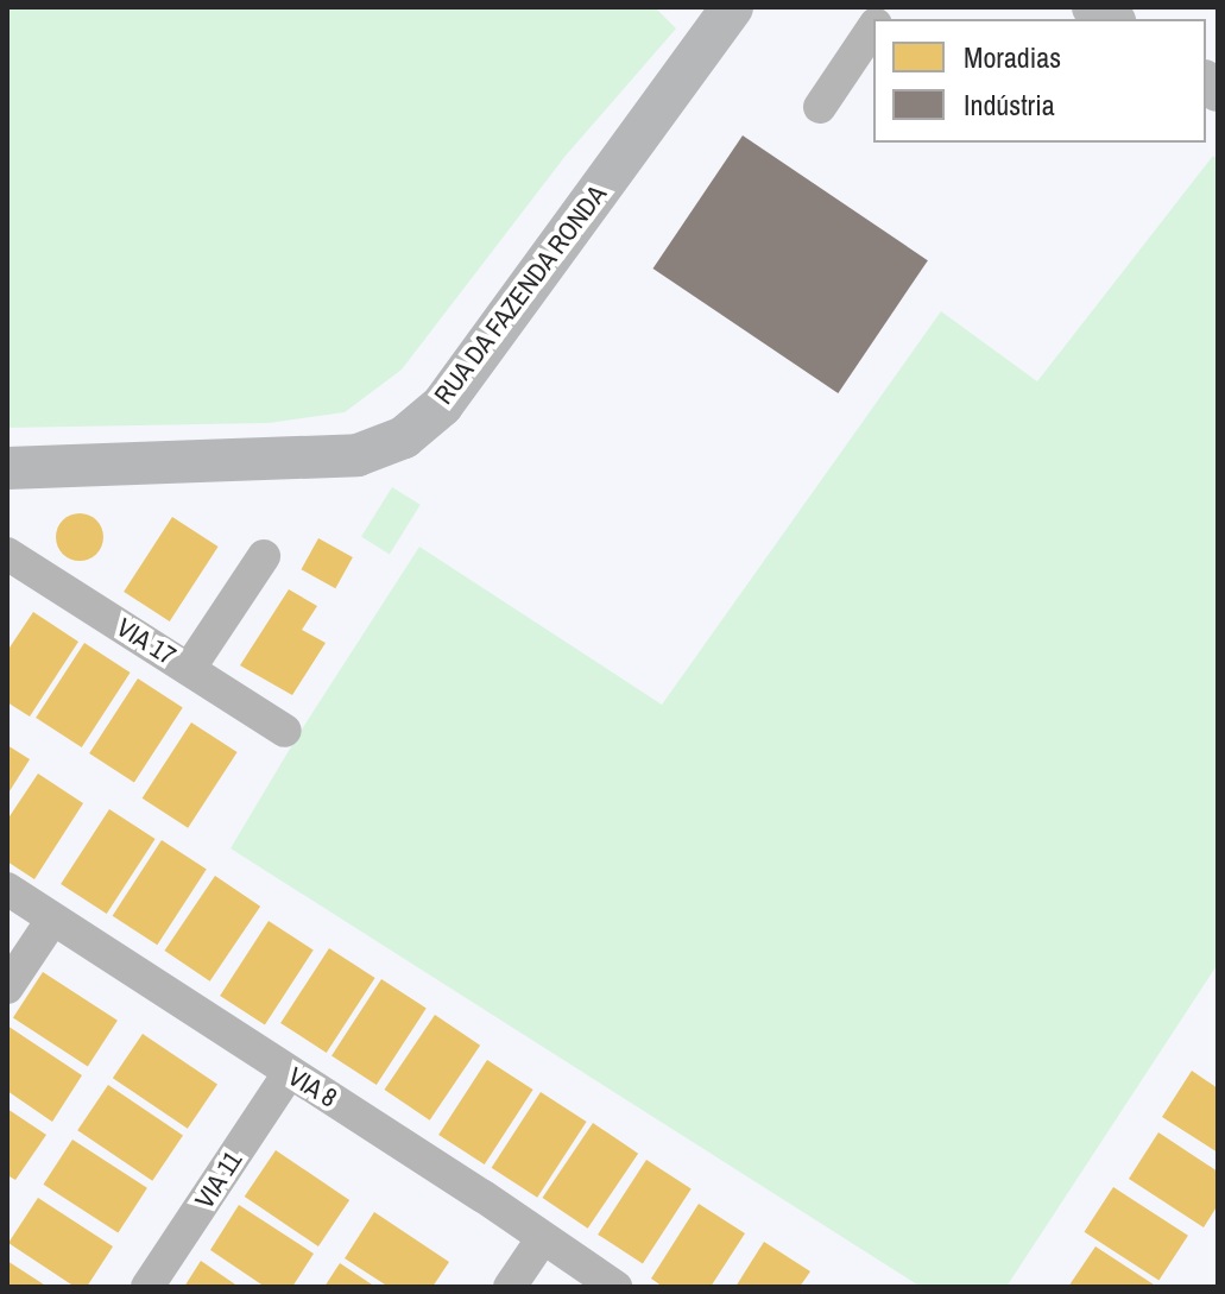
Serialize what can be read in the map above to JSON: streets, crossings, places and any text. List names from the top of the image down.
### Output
{
  "streets": {
    "main road": ["RUA DA FAZENDA RONDA"],
    "street": ["VIA 17", "VIA 8", "VIA 11"]
  },
  "crossings": [
    ["VIA 8", "VIA 11"]
  ],
  "legend": ["Moradias", "Indústria"]
}
